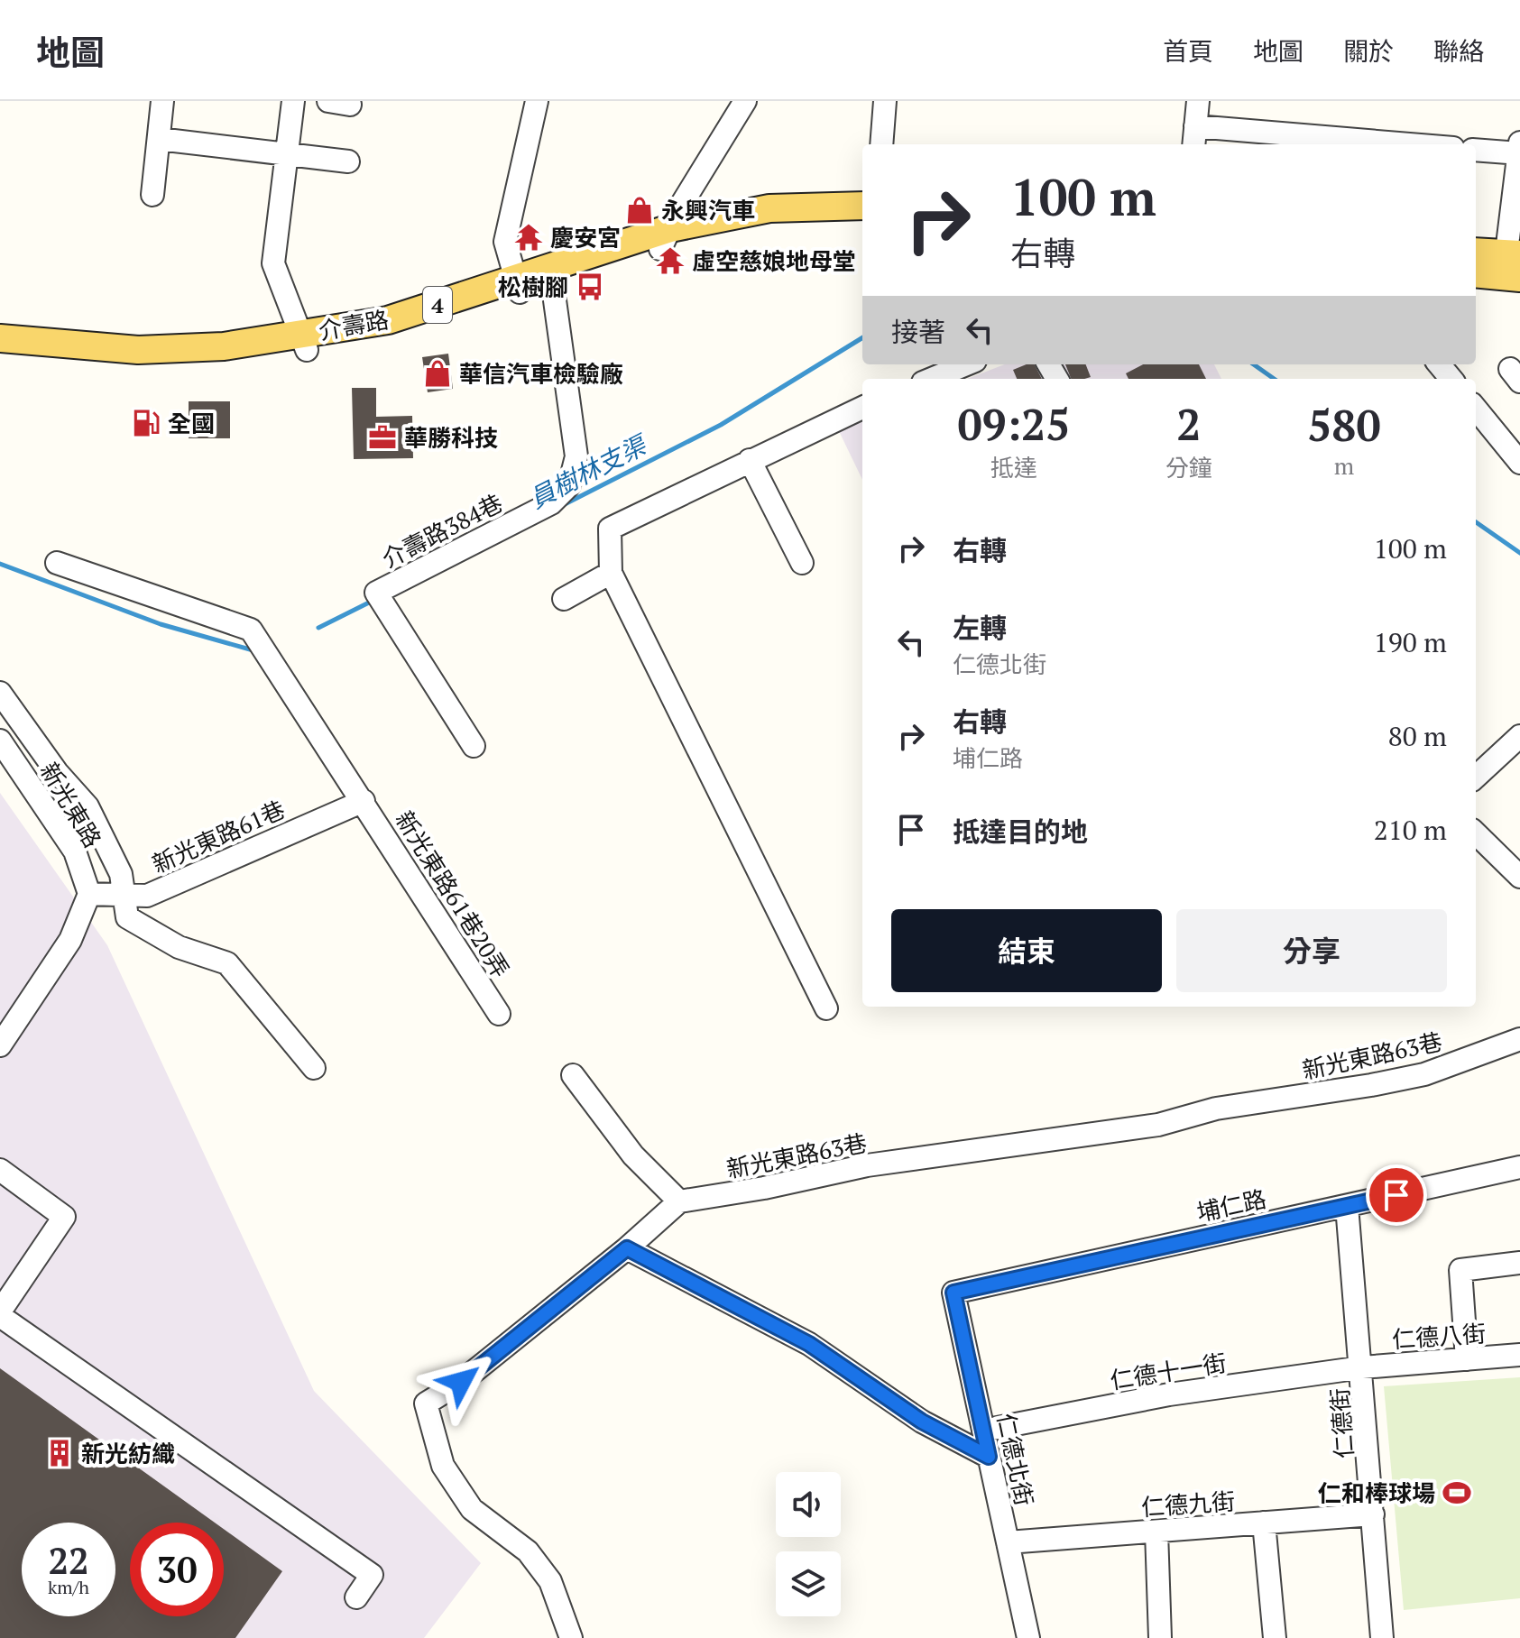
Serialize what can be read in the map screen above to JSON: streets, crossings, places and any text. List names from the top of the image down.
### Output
{
  "streets": {
    "main road": ["4", "介壽路"],
    "street": [
      "介壽路384巷",
      "新光東路",
      "新光東路61巷",
      "新光東路61巷20弄",
      "新光東路63巷",
      "埔仁路",
      "仁德八街",
      "仁德十一街",
      "仁德街",
      "仁德北街",
      "仁德九街"
    ]
  },
  "crossings": [
    ["介壽路", "介壽路384巷"],
    ["新光東路", "新光東路61巷"],
    ["新光東路61巷", "新光東路61巷20弄"],
    ["埔仁路", "仁德街"],
    ["埔仁路", "仁德北街"],
    ["仁德八街", "仁德十一街"],
    ["仁德八街", "仁德街"],
    ["仁德十一街", "仁德街"],
    ["仁德十一街", "仁德北街"],
    ["仁德街", "仁德九街"],
    ["仁德北街", "仁德九街"]
  ],
  "water": ["員樹林支渠"],
  "places": {
    "shop": ["永興汽車", "華信汽車檢驗廠"],
    "temple": ["慶安宮", "虛空慈娘地母堂"],
    "bus stop": ["松樹腳"],
    "fuel station": ["全國"],
    "office": ["華勝科技"],
    "building": ["新光紡織"],
    "sports": ["仁和棒球場"]
  },
  "page": {
    "header": "地圖",
    "nav": [
      "首頁",
      "地圖",
      "關於",
      "聯絡"
    ],
    "turn": ["100 m", "右轉"],
    "then": "接著",
    "eta": [
      "09:25",
      "抵達",
      "2",
      "分鐘",
      "580",
      "m"
    ],
    "list": [
      {
        "name": "右轉",
        "value": "100 m"
      },
      {
        "name": "左轉",
        "note": "仁德北街",
        "value": "190 m"
      },
      {
        "name": "右轉",
        "note": "埔仁路",
        "value": "80 m"
      },
      {
        "name": "抵達目的地",
        "value": "210 m"
      }
    ],
    "buttons": ["結束", "分享"],
    "speed": "22 km/h",
    "limit": "30"
  }
}
